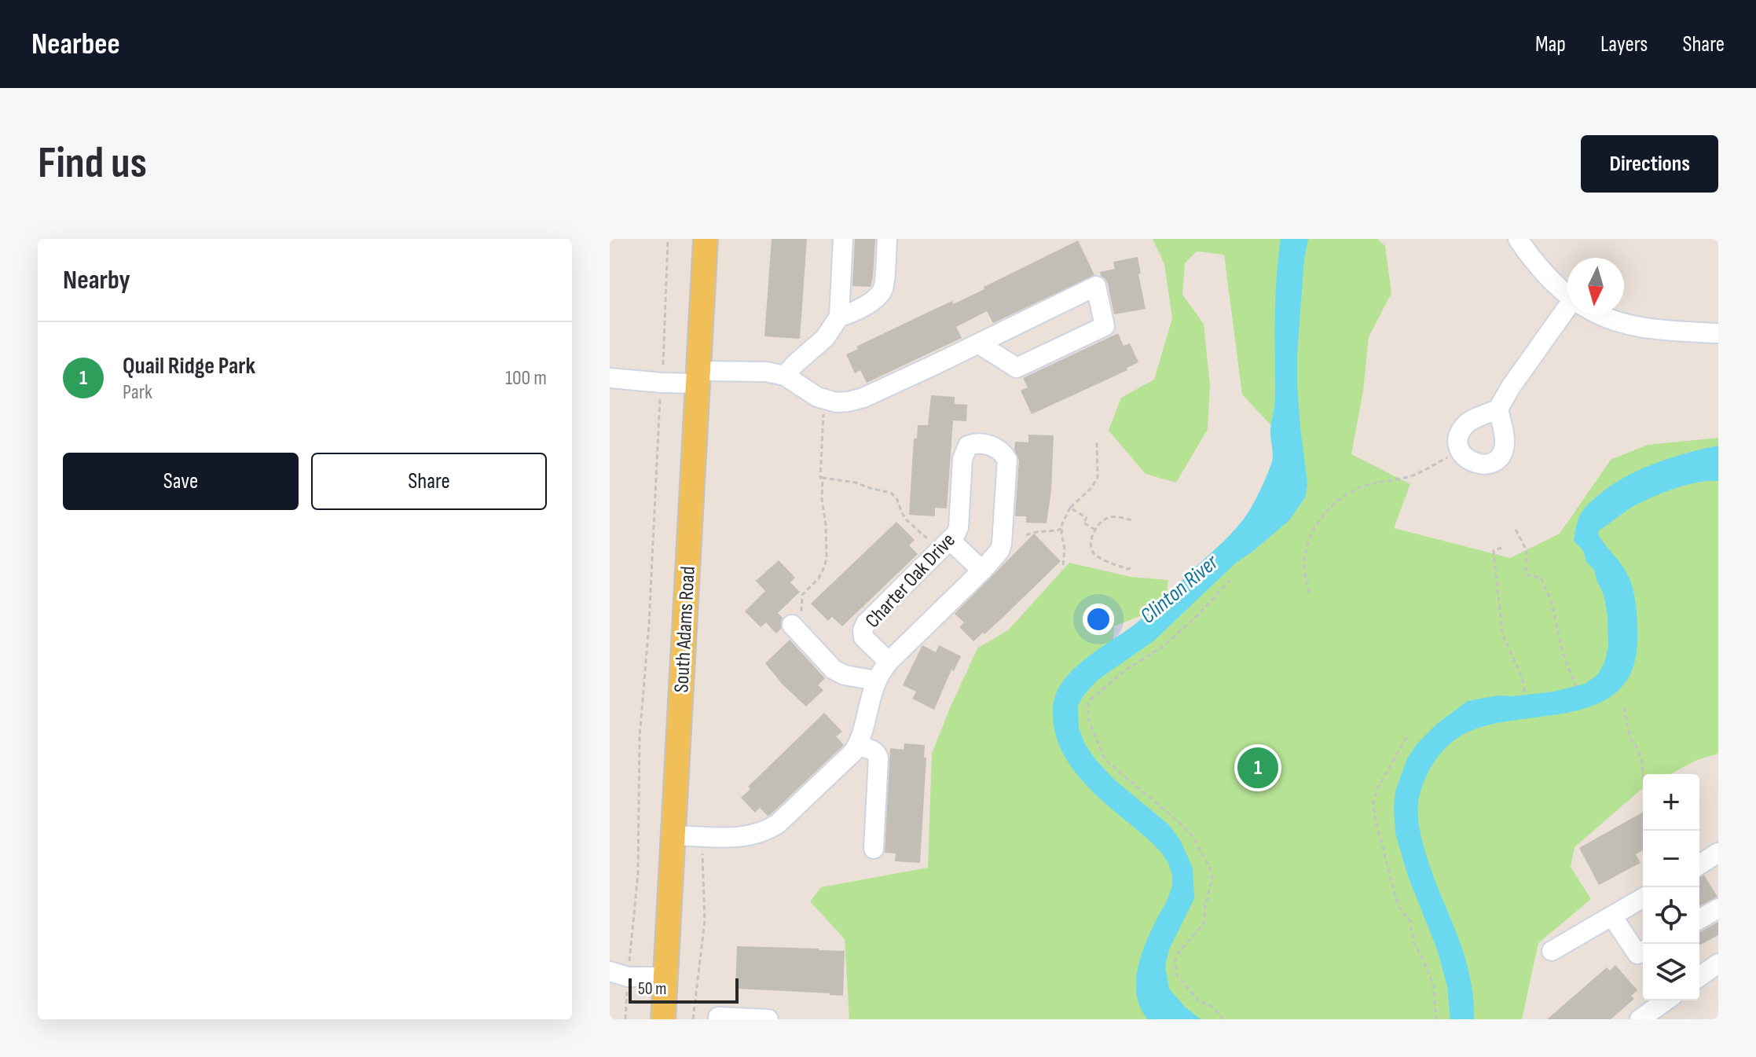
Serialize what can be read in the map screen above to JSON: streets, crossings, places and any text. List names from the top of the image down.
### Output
{
  "streets": {
    "main road": ["South Adams Road"],
    "street": ["Charter Oak Drive"]
  },
  "crossings": [
    ["Charter Oak Drive", "South Adams Road"]
  ],
  "water": ["Clinton River"],
  "scale_bar": "50 m",
  "north": "bottom",
  "page": {
    "header": "Nearbee",
    "nav": ["Map", "Layers", "Share"],
    "buttons": [
      "Directions",
      ["Save", "Share"]
    ],
    "title": "Find us",
    "heading": "Nearby",
    "list": [
      {
        "mark": "1",
        "name": "Quail Ridge Park",
        "note": "Park",
        "value": "100 m"
      }
    ],
    "pins": "1",
    "map_buttons": ["+", "−"],
    "scale": "50 m"
  }
}
